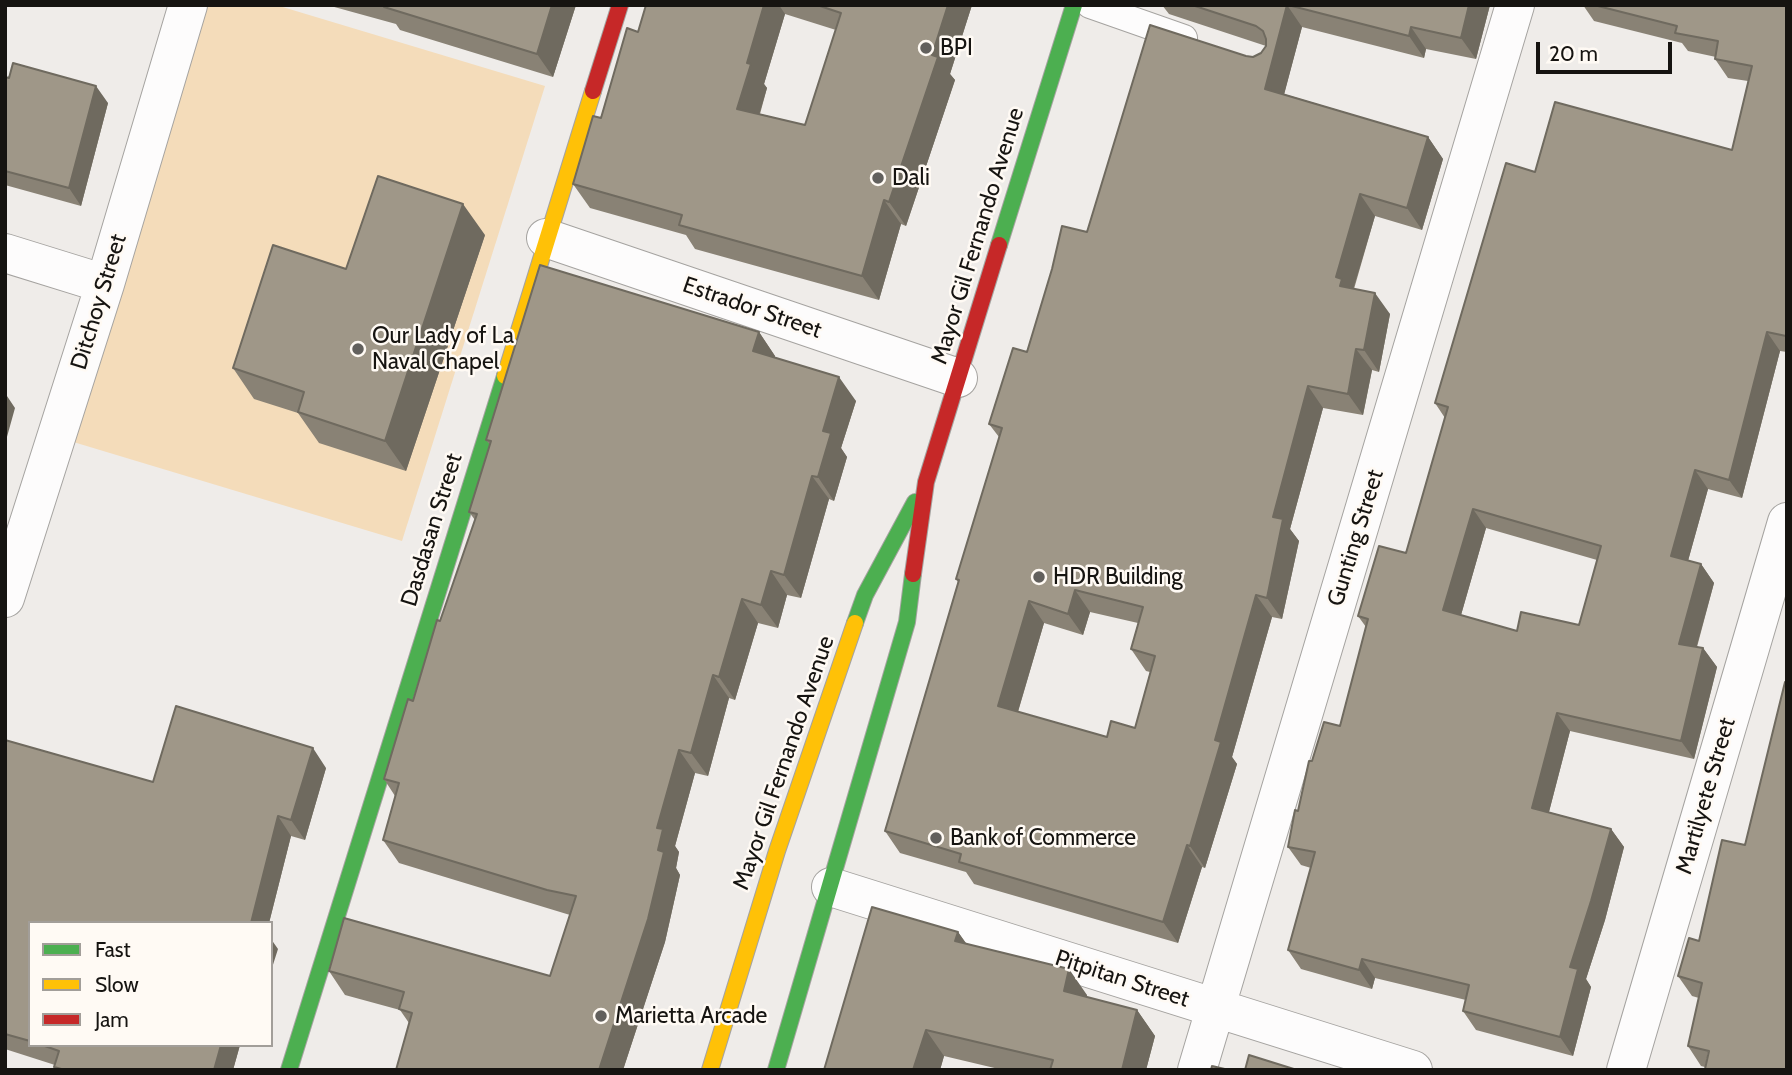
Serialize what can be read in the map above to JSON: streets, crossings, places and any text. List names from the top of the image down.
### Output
{
  "streets": {
    "main road": ["Mayor Gil Fernando Avenue", "Dasdasan Street"],
    "street": [
      "Ditchoy Street",
      "Estrador Street",
      "Gunting Street",
      "Martilyete Street",
      "Pitpitan Street"
    ]
  },
  "crossings": [
    ["Mayor Gil Fernando Avenue", "Estrador Street"],
    ["Mayor Gil Fernando Avenue", "Pitpitan Street"],
    ["Estrador Street", "Dasdasan Street"],
    ["Gunting Street", "Pitpitan Street"]
  ],
  "places": [
    "BPI",
    "Dali",
    "Our Lady of La Naval Chapel",
    "HDR Building",
    "Bank of Commerce",
    "Marietta Arcade"
  ],
  "legend": ["Fast", "Slow", "Jam"],
  "scale_bar": "20 m"
}
